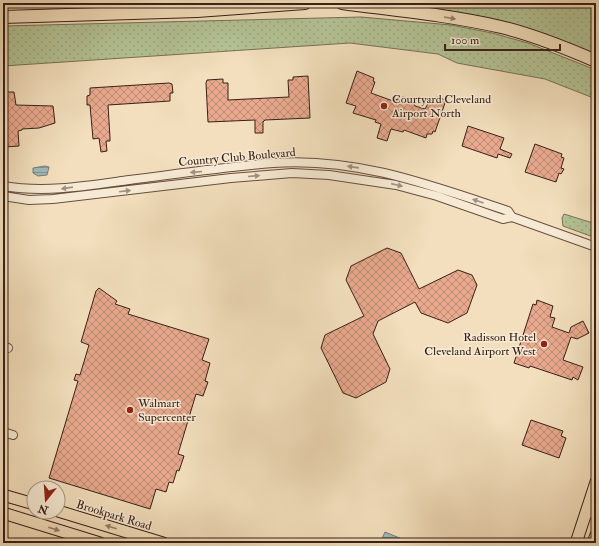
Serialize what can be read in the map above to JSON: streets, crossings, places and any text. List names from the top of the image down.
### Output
{
  "streets": {
    "main road": ["Brookpark Road"],
    "street": ["Country Club Boulevard"]
  },
  "places": ["Courtyard Cleveland Airport North", "Radisson Hotel Cleveland Airport West", "Walmart Supercenter"],
  "scale_bar": "100 m",
  "north": "bottom"
}
